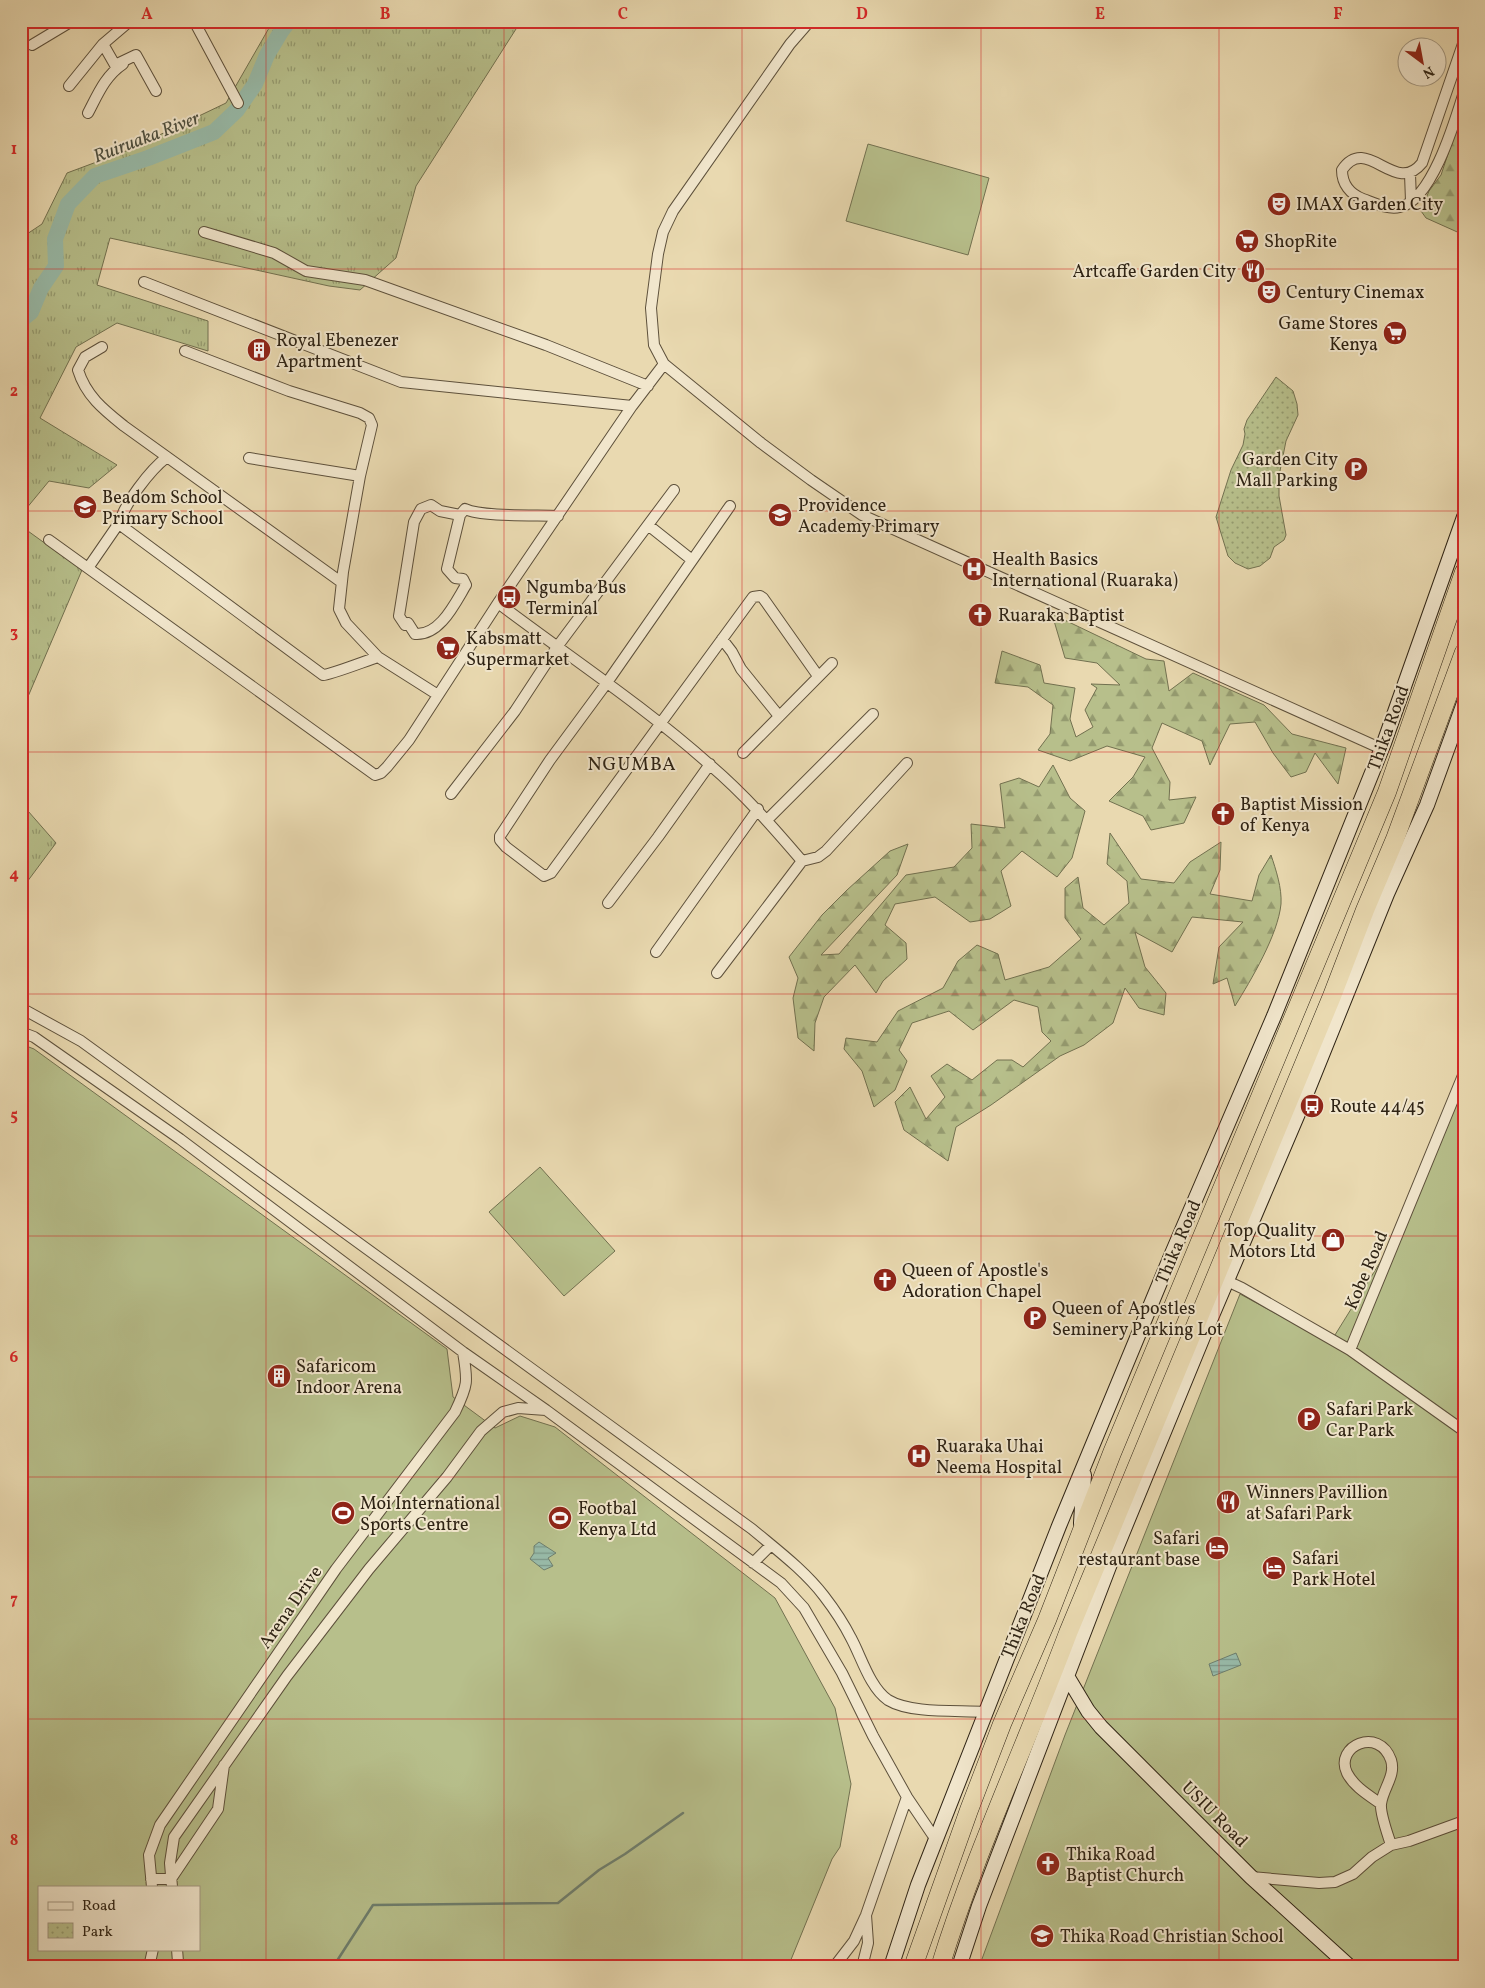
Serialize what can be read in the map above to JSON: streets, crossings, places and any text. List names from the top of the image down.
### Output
{
  "streets": {
    "highway": ["Thika Road"],
    "main road": ["USIU Road"],
    "street": ["Kobe Road", "Arena Drive"]
  },
  "districts": ["NGUMBA"],
  "water": ["Ruiruaka River"],
  "places": {
    "theatre": ["IMAX Garden City", "Century Cinemax"],
    "supermarket": ["ShopRite", "Game Stores Kenya", "Kabsmatt Supermarket"],
    "restaurant": ["Artcaffe Garden City", "Winners Pavillion at Safari Park"],
    "building": ["Royal Ebenezer Apartment", "Safaricom Indoor Arena"],
    "parking": ["Garden City Mall Parking", "Queen of Apostles Seminery Parking Lot", "Safari Park Car Park"],
    "school or university": ["Beadom School Primary School", "Providence Academy Primary", "Thika Road Christian School"],
    "hospital": ["Health Basics International (Ruaraka)", "Ruaraka Uhai Neema Hospital"],
    "bus stop": ["Ngumba Bus Terminal", "Route 44/45"],
    "church": [
      "Ruaraka Baptist",
      "Baptist Mission of Kenya",
      "Queen of Apostle's Adoration Chapel",
      "Thika Road Baptist Church"
    ],
    "shop": ["Top Quality Motors Ltd"],
    "sports": ["Moi International Sports Centre", "Footbal Kenya Ltd"],
    "hotel": ["Safari restaurant base", "Safari Park Hotel"]
  },
  "legend": ["Road", "Park"],
  "north": "bottom right",
  "grid": {
    "columns": [
      "A",
      "B",
      "C",
      "D",
      "E",
      "F"
    ],
    "rows": [
      "1",
      "2",
      "3",
      "4",
      "5",
      "6",
      "7",
      "8"
    ]
  }
}
